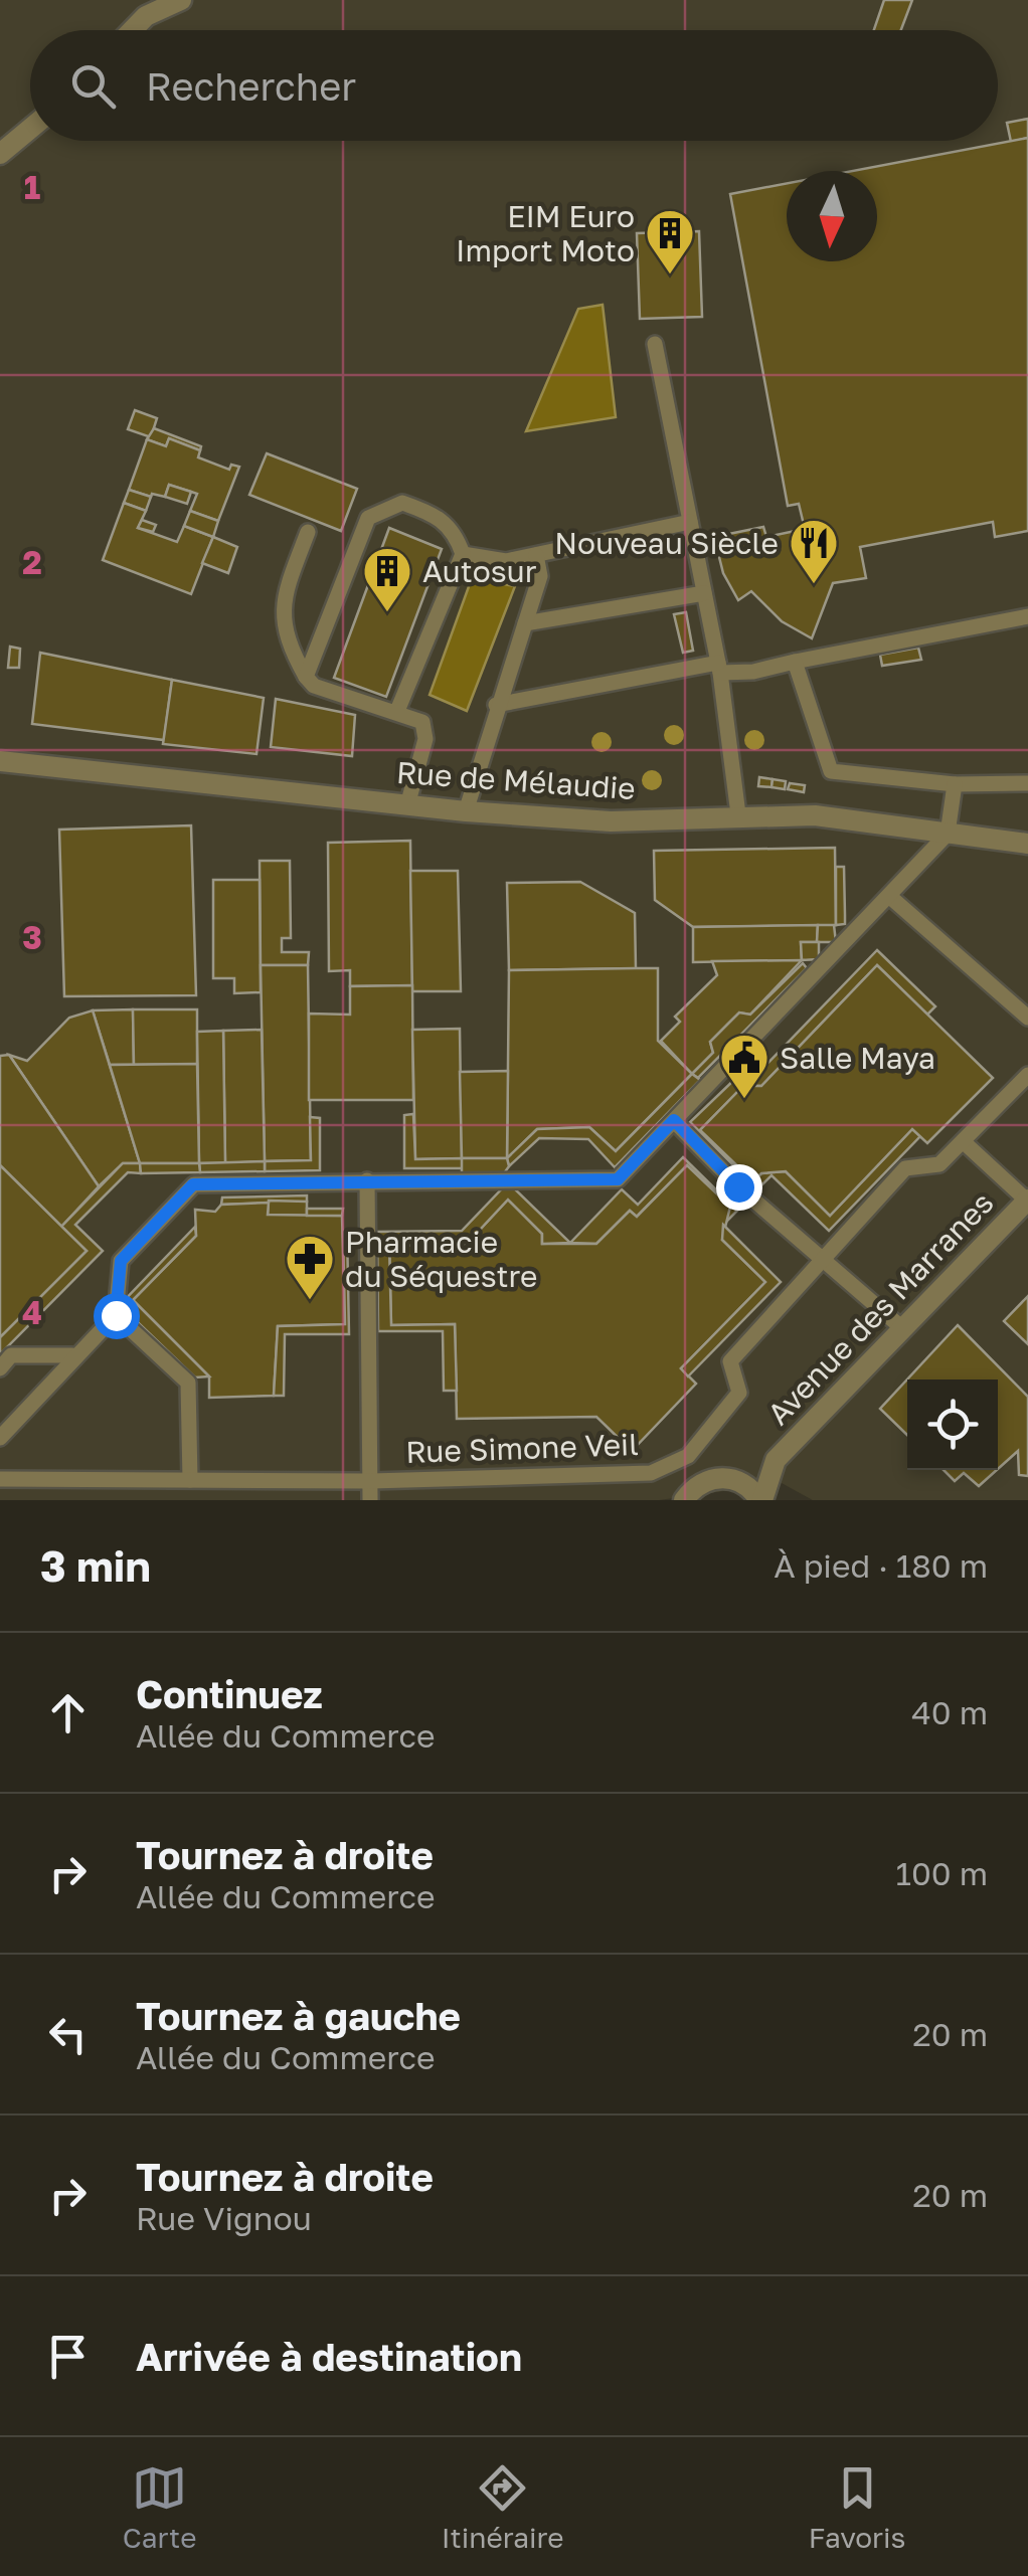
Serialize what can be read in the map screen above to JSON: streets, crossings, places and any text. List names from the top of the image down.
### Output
{
  "streets": {
    "street": ["Rue de Mélaudie", "Avenue des Marranes"],
    "lane": ["Rue Simone Veil"]
  },
  "places": {
    "building": ["EIM Euro Import Moto", "Autosur"],
    "restaurant": ["Nouveau Siècle"],
    "public building": ["Salle Maya"],
    "pharmacy": ["Pharmacie du Séquestre"]
  },
  "north": "bottom",
  "page": {
    "search": "Rechercher",
    "heading": ["3 min", "À pied · 180 m"],
    "list": [
      ["Continuez", "Allée du Commerce", "40 m"],
      ["Tournez à droite", "Allée du Commerce", "100 m"],
      ["Tournez à gauche", "Allée du Commerce", "20 m"],
      ["Tournez à droite", "Rue Vignou", "20 m"],
      "Arrivée à destination"
    ],
    "nav": ["Carte", "Itinéraire", "Favoris"]
  },
  "grid": {
    "rows": [
      "1",
      "2",
      "3",
      "4"
    ]
  }
}
